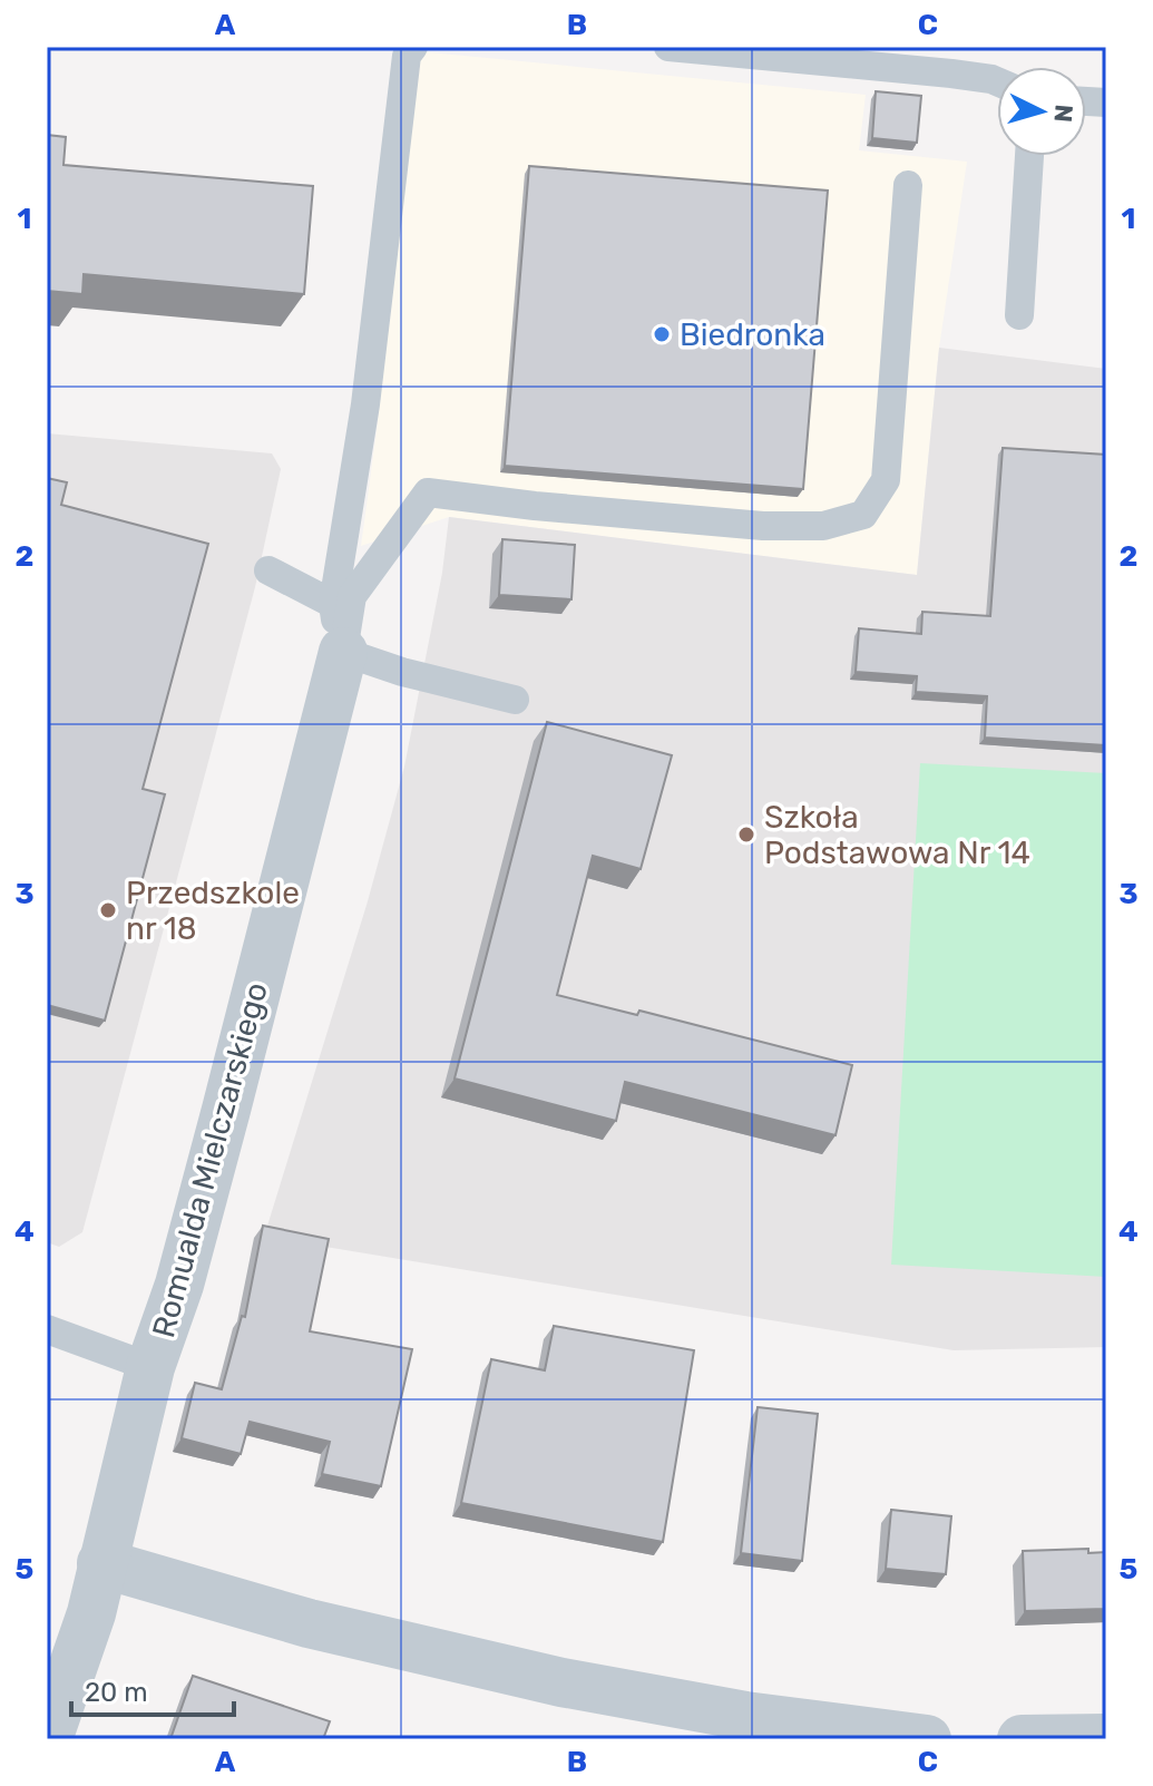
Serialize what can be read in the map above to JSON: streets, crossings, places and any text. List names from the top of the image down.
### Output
{
  "streets": {
    "street": ["Romualda Mielczarskiego"]
  },
  "places": ["Biedronka", "Szkoła Podstawowa Nr 14", "Przedszkole nr 18"],
  "scale_bar": "20 m",
  "north": "right",
  "grid": {
    "columns": ["A", "B", "C"],
    "rows": [
      "1",
      "2",
      "3",
      "4",
      "5"
    ]
  }
}
